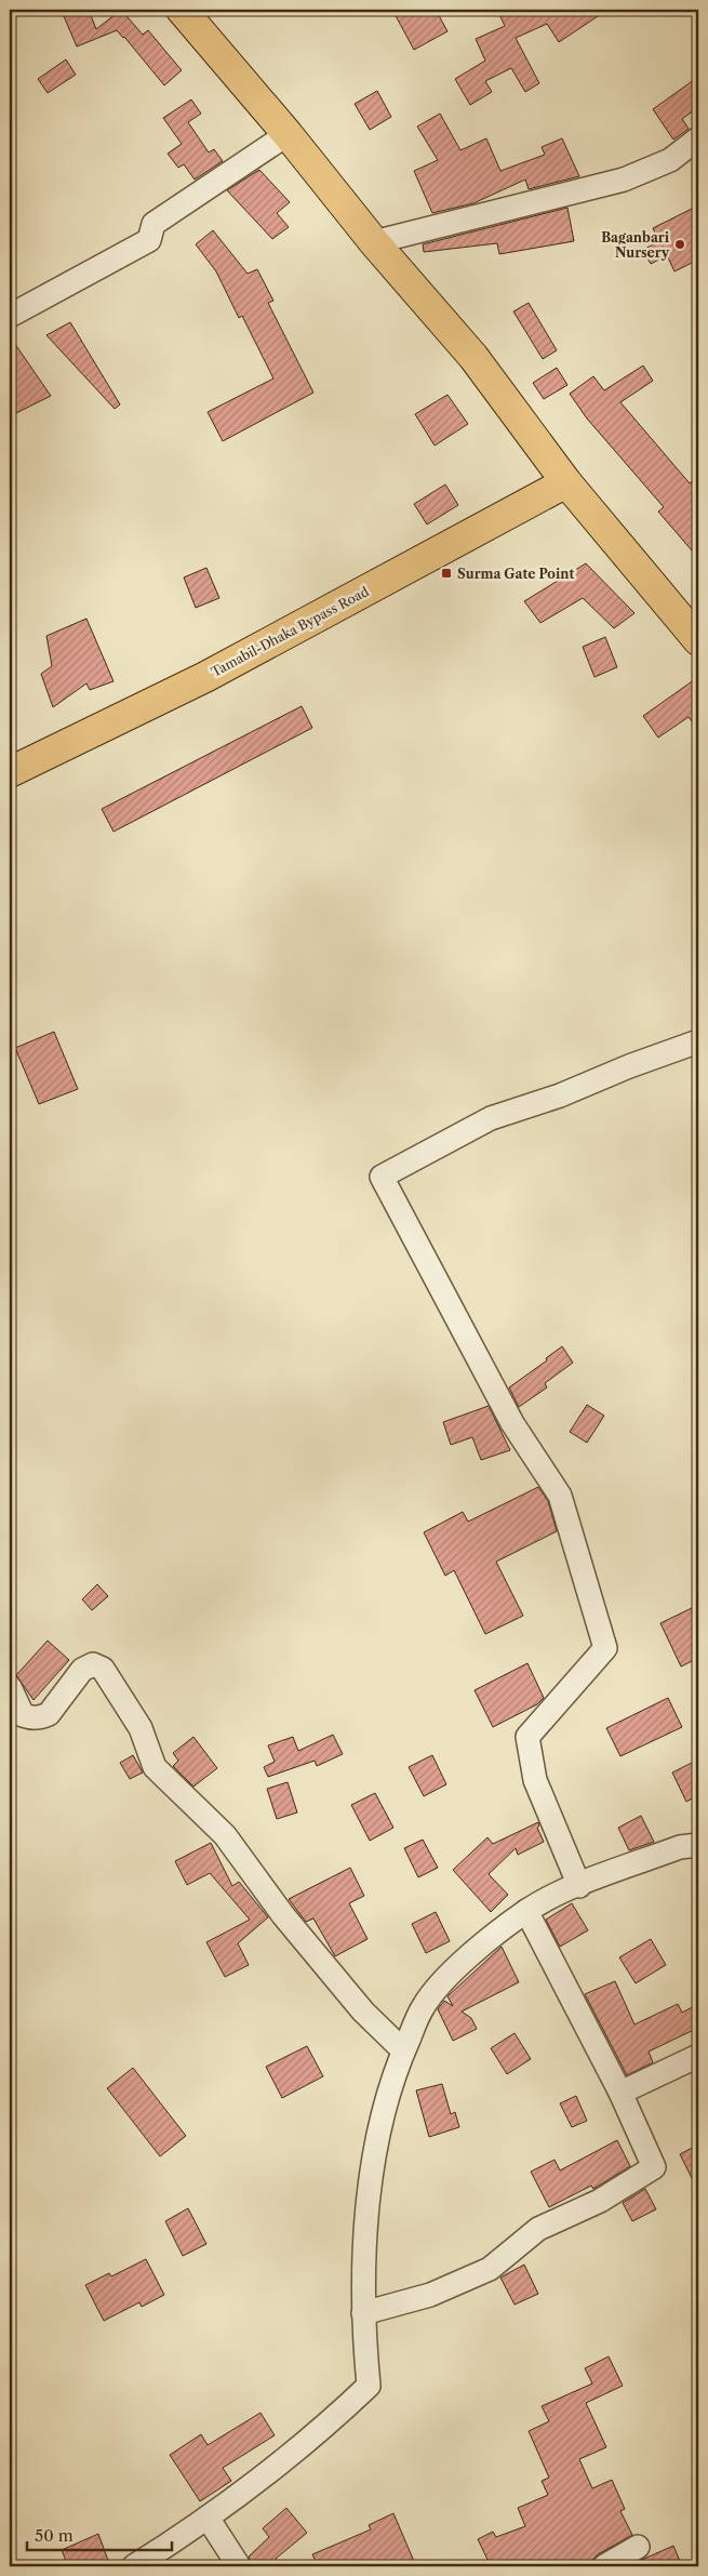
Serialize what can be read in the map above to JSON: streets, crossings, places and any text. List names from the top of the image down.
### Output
{
  "streets": {
    "highway": ["Tamabil-Dhaka Bypass Road"]
  },
  "places": {
    "other": ["Baganbari Nursery"],
    "transit": ["Surma Gate Point"]
  },
  "scale_bar": "50 m"
}
